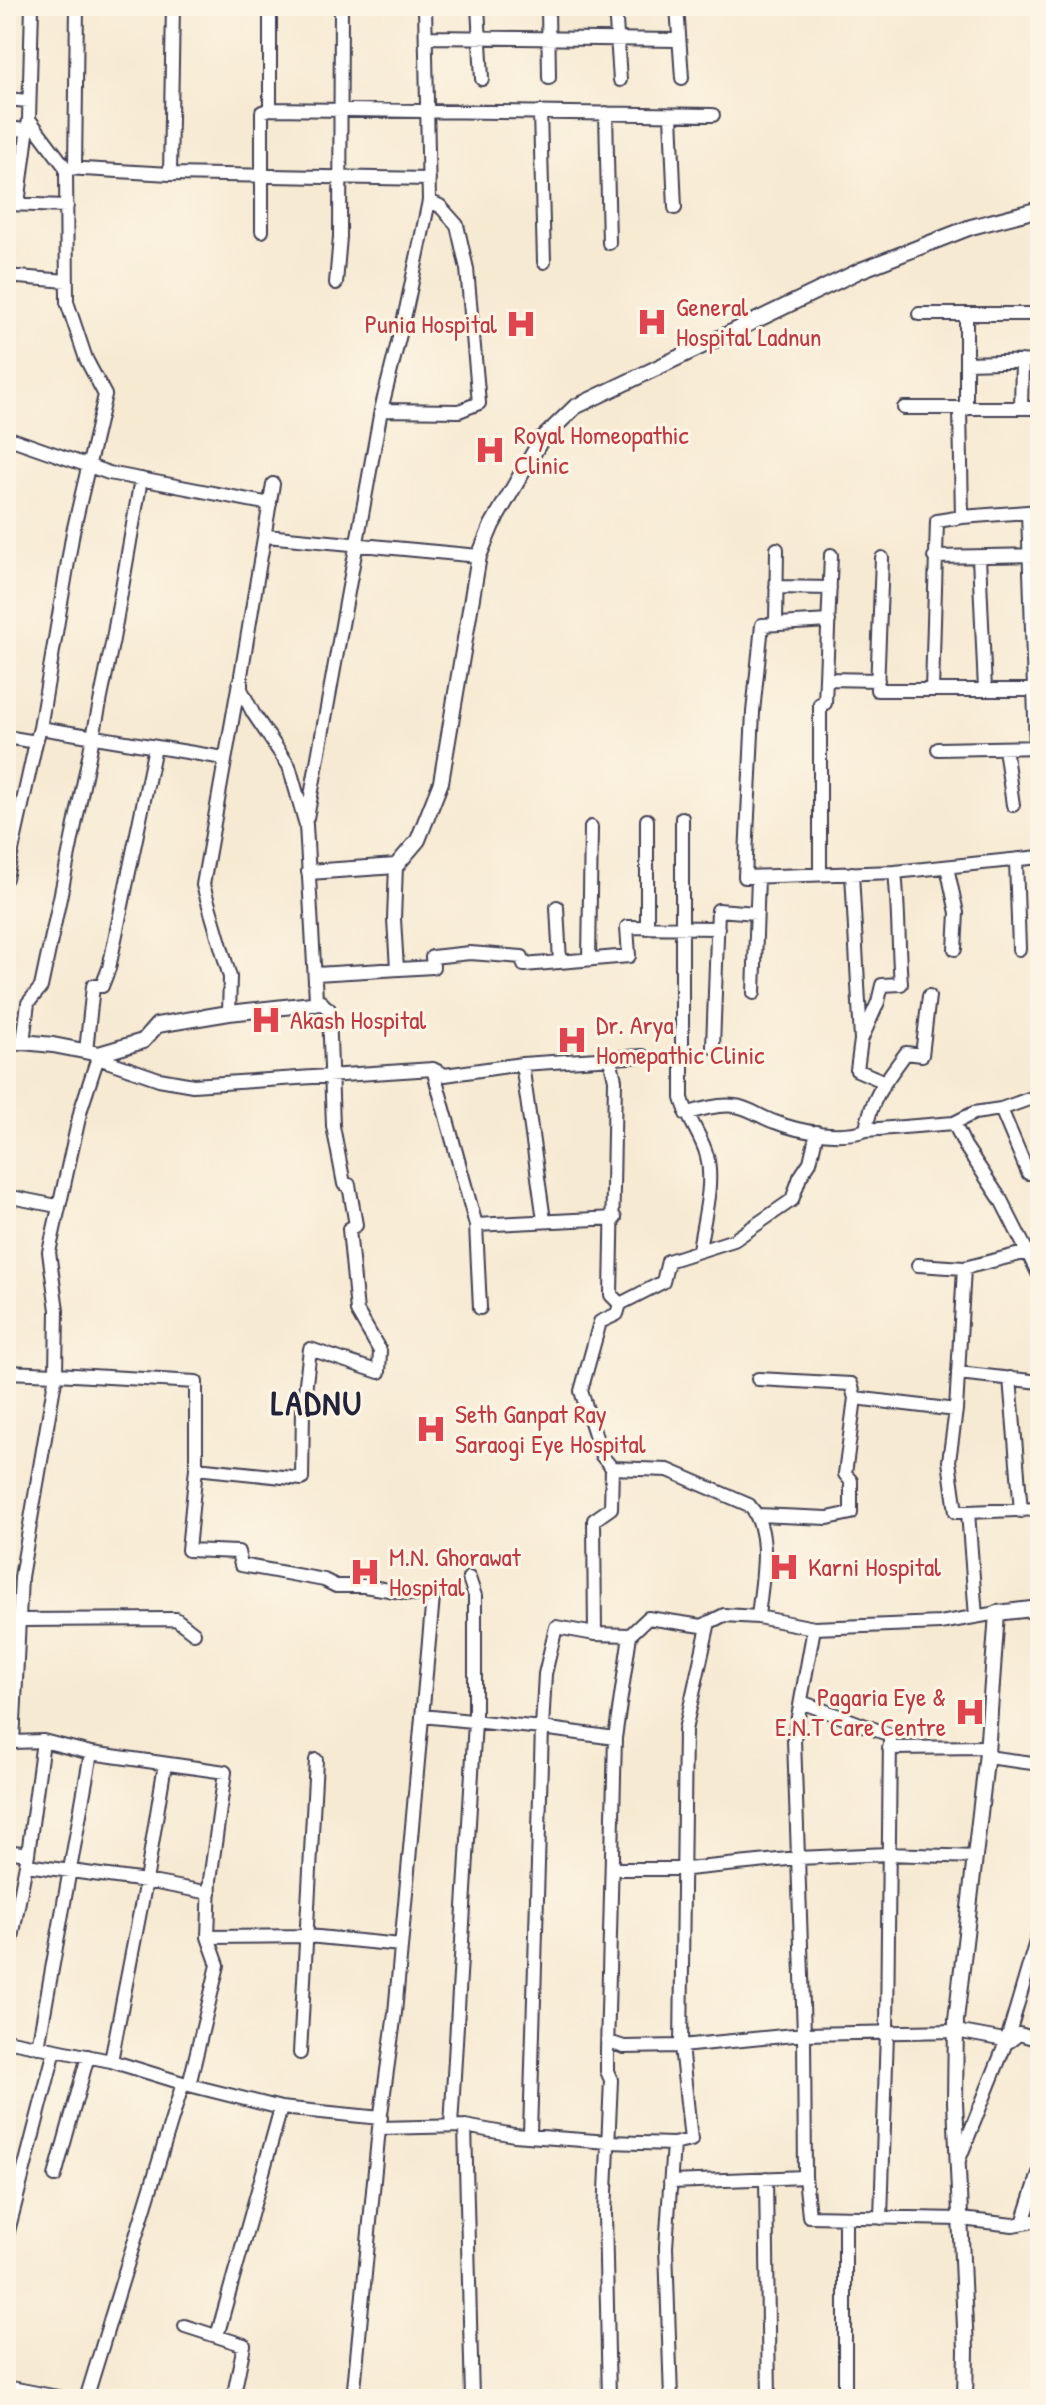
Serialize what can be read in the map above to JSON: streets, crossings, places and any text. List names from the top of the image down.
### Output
{
  "districts": ["LADNU"],
  "places": {
    "hospital": [
      "General Hospital Ladnun",
      "Punia Hospital",
      "Royal Homeopathic Clinic",
      "Akash Hospital",
      "Dr. Arya Homepathic Clinic",
      "Seth Ganpat Ray Saraogi Eye Hospital",
      "Karni Hospital",
      "M.N. Ghorawat Hospital",
      "Pagaria Eye & E.N.T Care Centre"
    ]
  }
}
